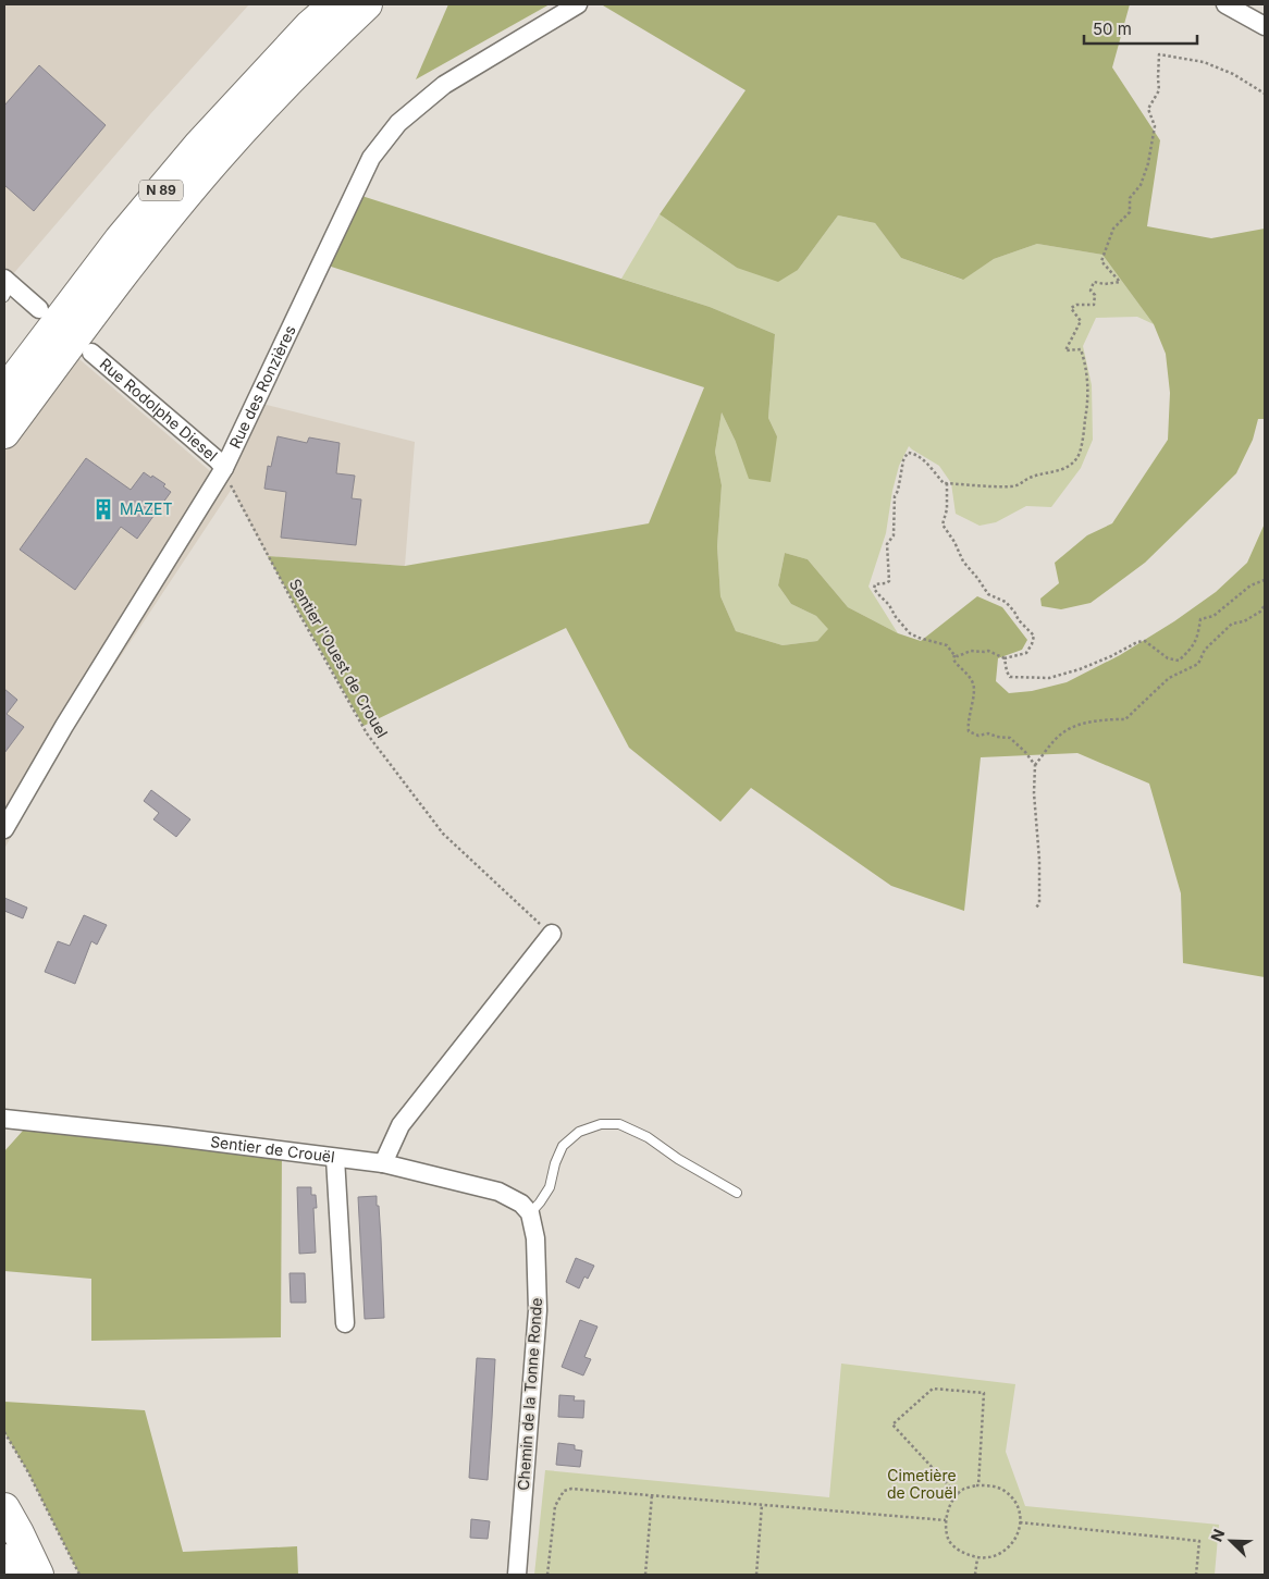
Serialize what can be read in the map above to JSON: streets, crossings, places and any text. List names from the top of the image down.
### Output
{
  "streets": {
    "highway": ["N 89"],
    "street": [
      "Rue des Ronzières",
      "Rue Rodolphe Diesel",
      "Sentier de Crouël",
      "Chemin de la Tonne Ronde"
    ],
    "path": ["Sentier l'Ouest de Crouel"]
  },
  "crossings": [
    ["Rue des Ronzières", "Rue Rodolphe Diesel"],
    ["Rue des Ronzières", "Sentier l'Ouest de Crouel"],
    ["Rue Rodolphe Diesel", "Sentier l'Ouest de Crouel"],
    ["Sentier de Crouël", "Chemin de la Tonne Ronde"]
  ],
  "parks": ["Cimetière de Crouël"],
  "places": {
    "building": ["MAZET"]
  },
  "scale_bar": "50 m",
  "north": "top left"
}
